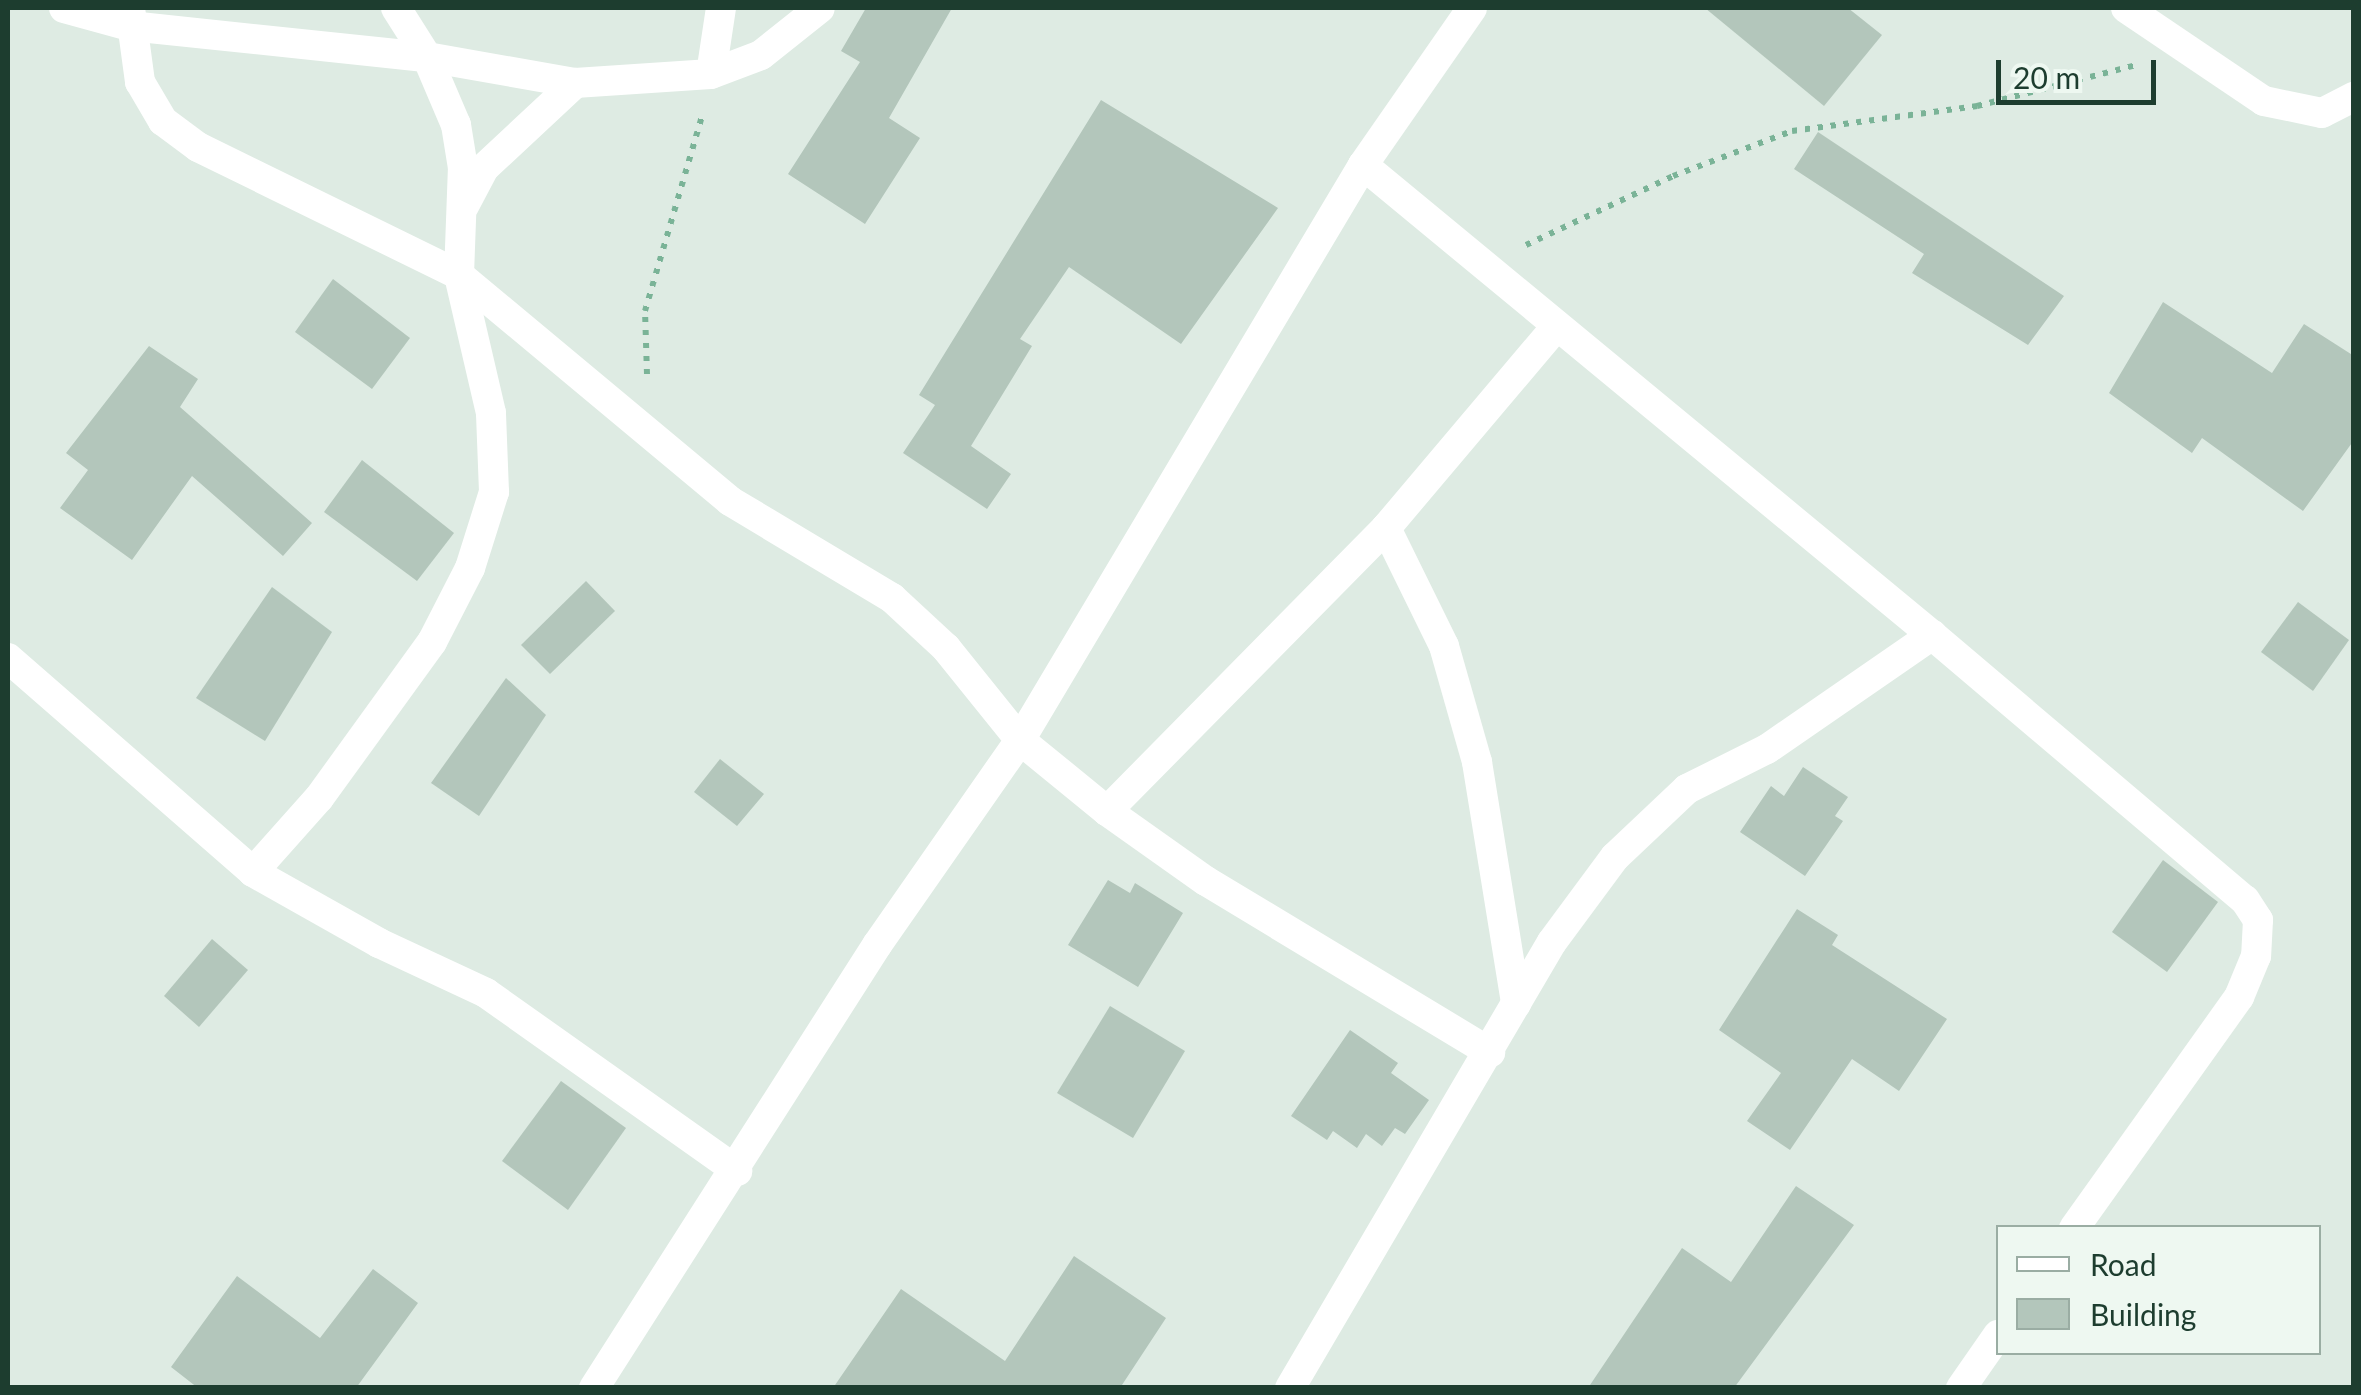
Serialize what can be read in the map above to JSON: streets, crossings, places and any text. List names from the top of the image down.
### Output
{
  "legend": ["Road", "Building"],
  "scale_bar": "20 m"
}
